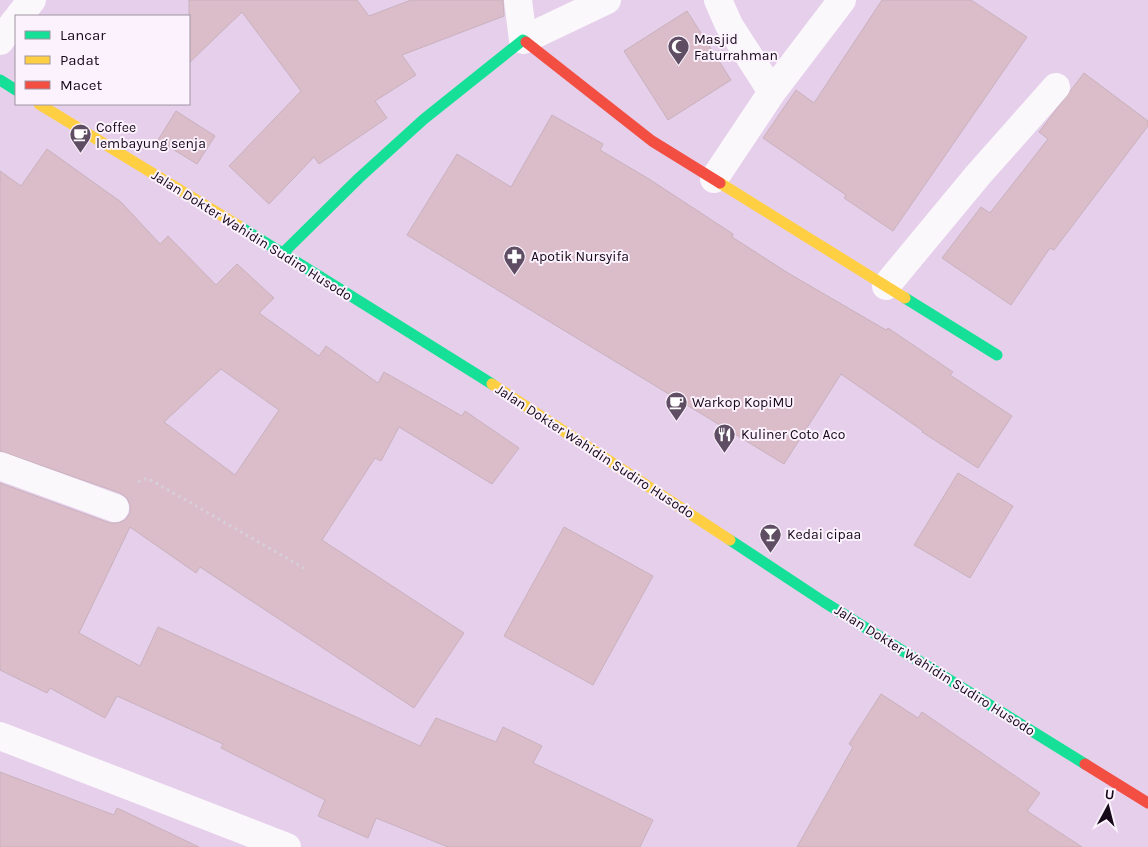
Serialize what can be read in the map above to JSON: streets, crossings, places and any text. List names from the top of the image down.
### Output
{
  "streets": {
    "street": ["Jalan Dokter Wahidin Sudiro Husodo"]
  },
  "places": {
    "mosque": ["Masjid Faturrahman"],
    "cafe": ["Coffee lembayung senja", "Warkop KopiMU"],
    "pharmacy": ["Apotik Nursyifa"],
    "restaurant": ["Kuliner Coto Aco"],
    "bar": ["Kedai cipaa"]
  },
  "legend": ["Lancar", "Padat", "Macet"],
  "north": "top"
}
